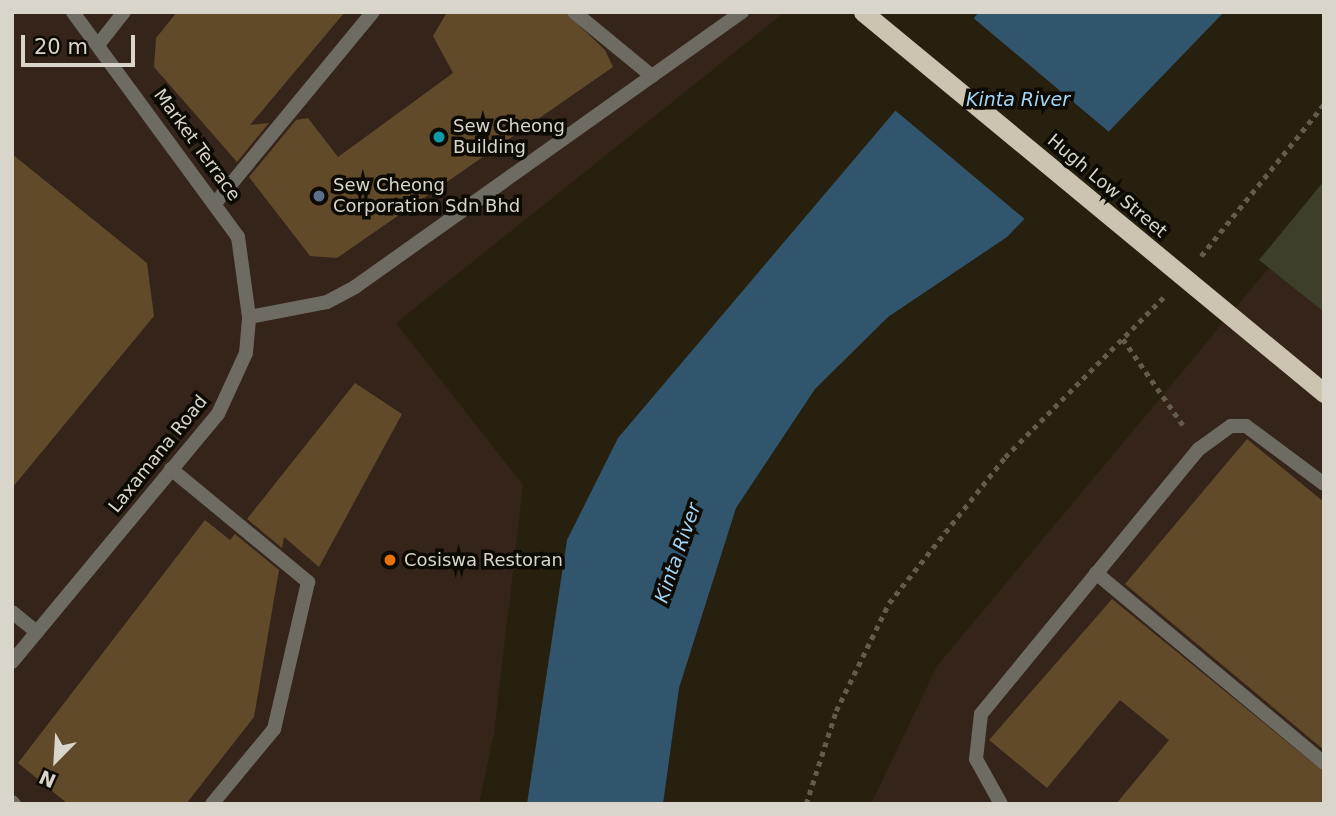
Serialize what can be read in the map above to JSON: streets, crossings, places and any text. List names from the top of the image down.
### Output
{
  "streets": {
    "highway": ["Hugh Low Street"],
    "street": ["Market Terrace", "Laxamana Road"]
  },
  "crossings": [
    ["Market Terrace", "Laxamana Road"]
  ],
  "water": ["Kinta River"],
  "places": ["Sew Cheong Building", "Sew Cheong Corporation Sdn Bhd", "Cosiswa Restoran"],
  "scale_bar": "20 m",
  "north": "bottom left"
}
